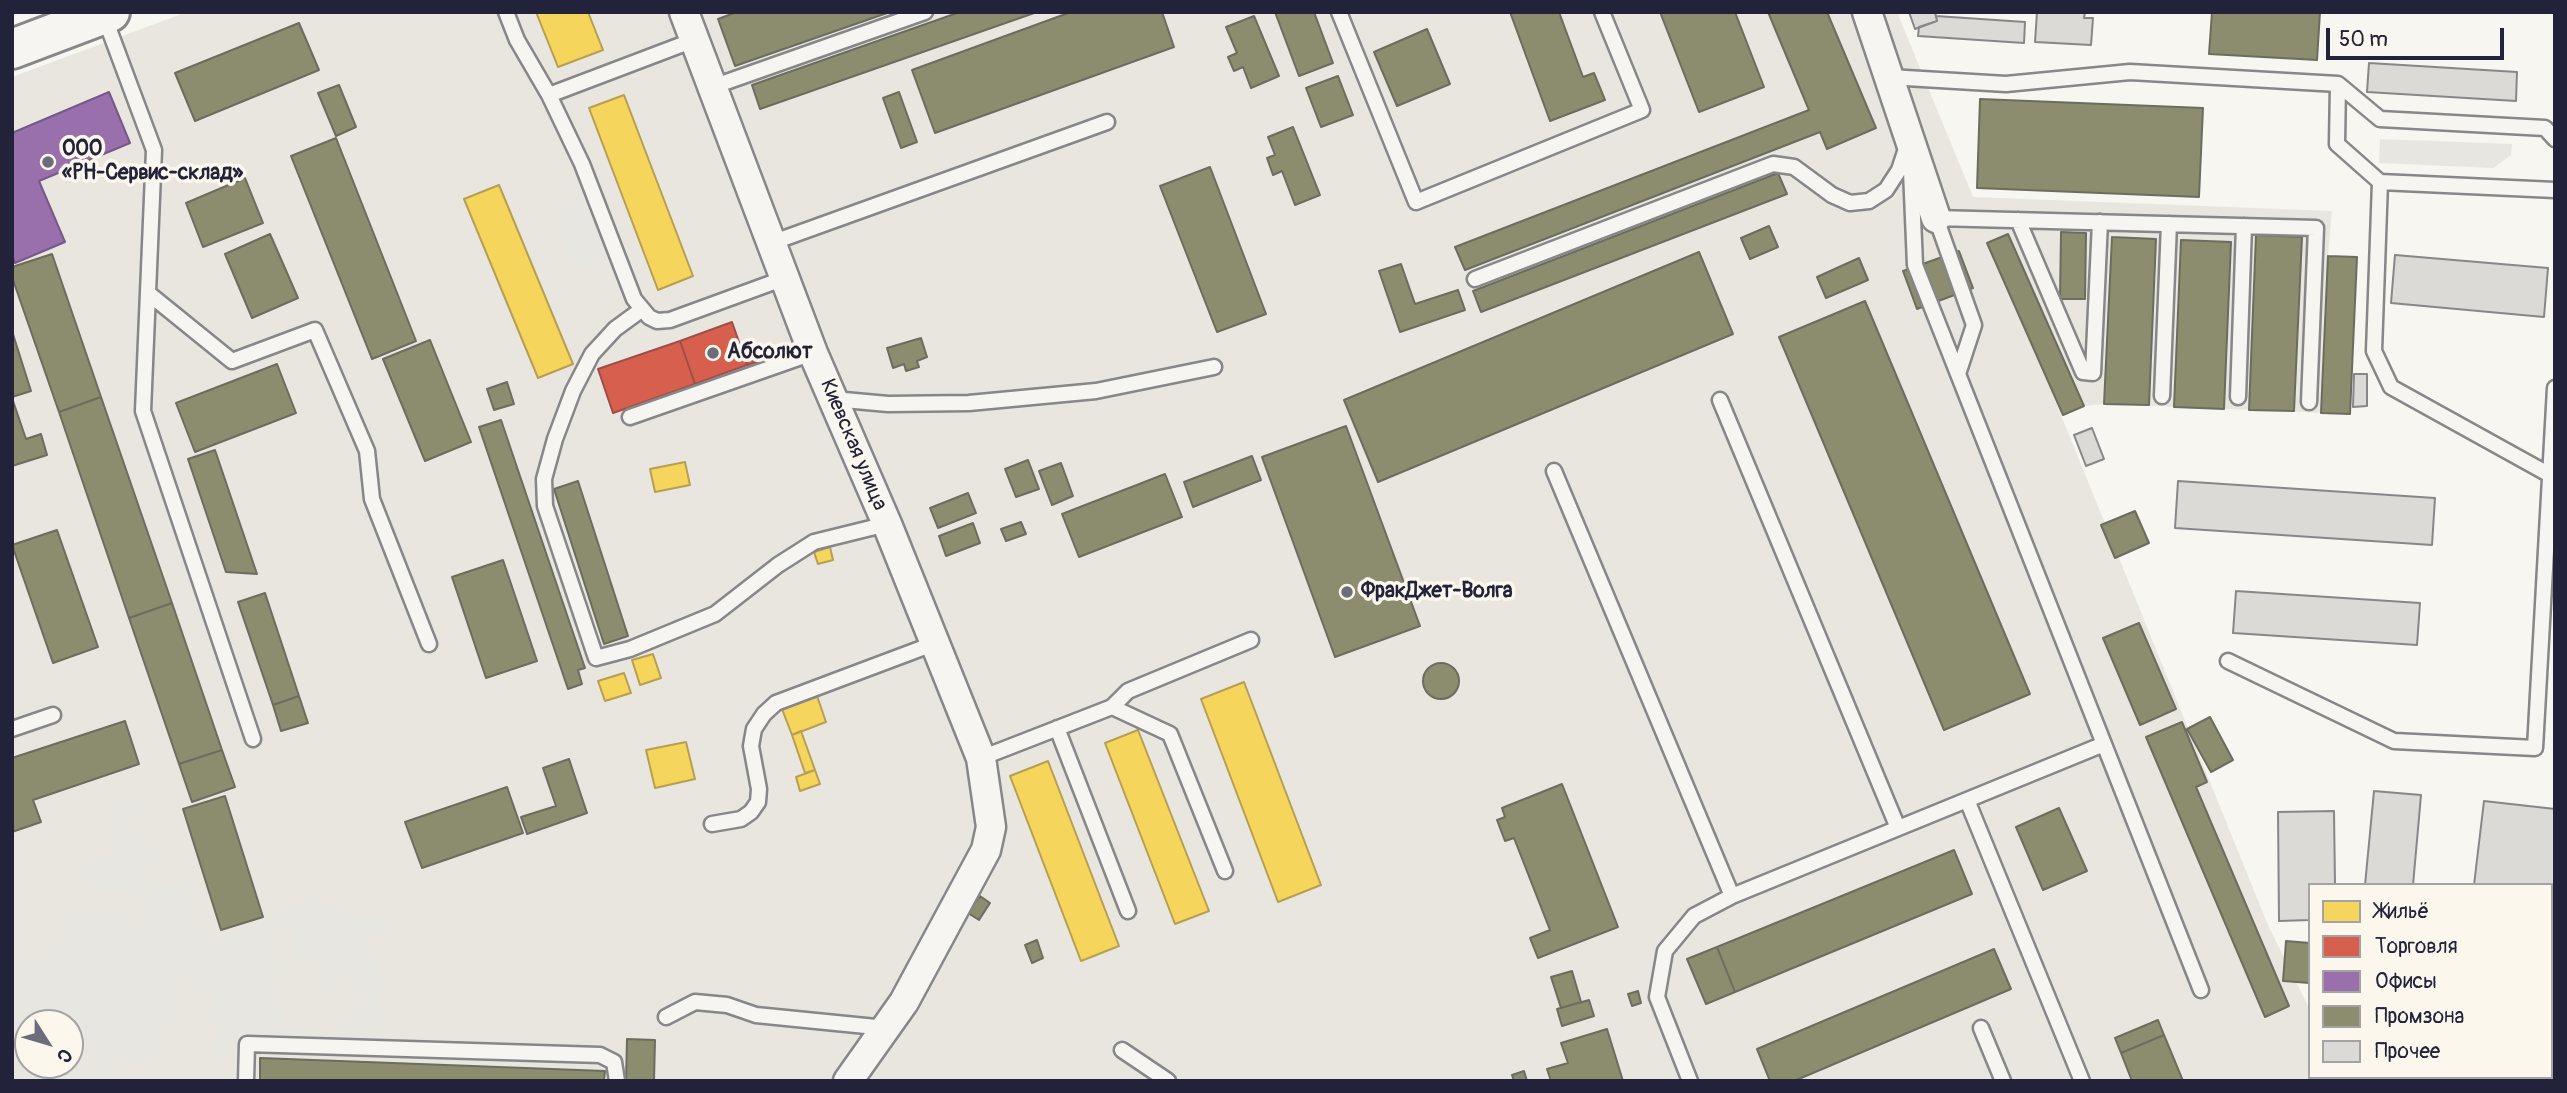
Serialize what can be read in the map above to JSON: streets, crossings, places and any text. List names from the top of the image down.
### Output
{
  "streets": {
    "street": ["Киевская улица"]
  },
  "places": ["ООО «РН-Сервис-склад»", "Абсолют", "ФракДжет-Волга"],
  "legend": [
    "Жильё",
    "Торговля",
    "Офисы",
    "Промзона",
    "Прочее"
  ],
  "scale_bar": "50 m",
  "north": "bottom right"
}
